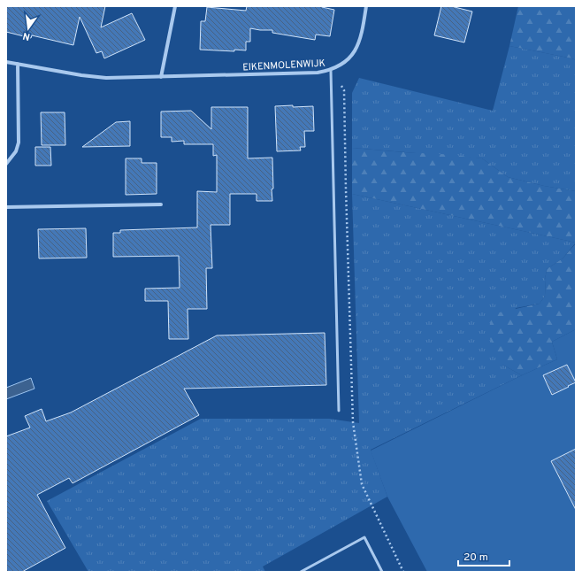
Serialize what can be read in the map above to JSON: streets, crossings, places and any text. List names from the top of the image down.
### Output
{
  "streets": {
    "street": ["EIKENMOLENWIJK"]
  },
  "scale_bar": "20 m",
  "north": "bottom"
}
